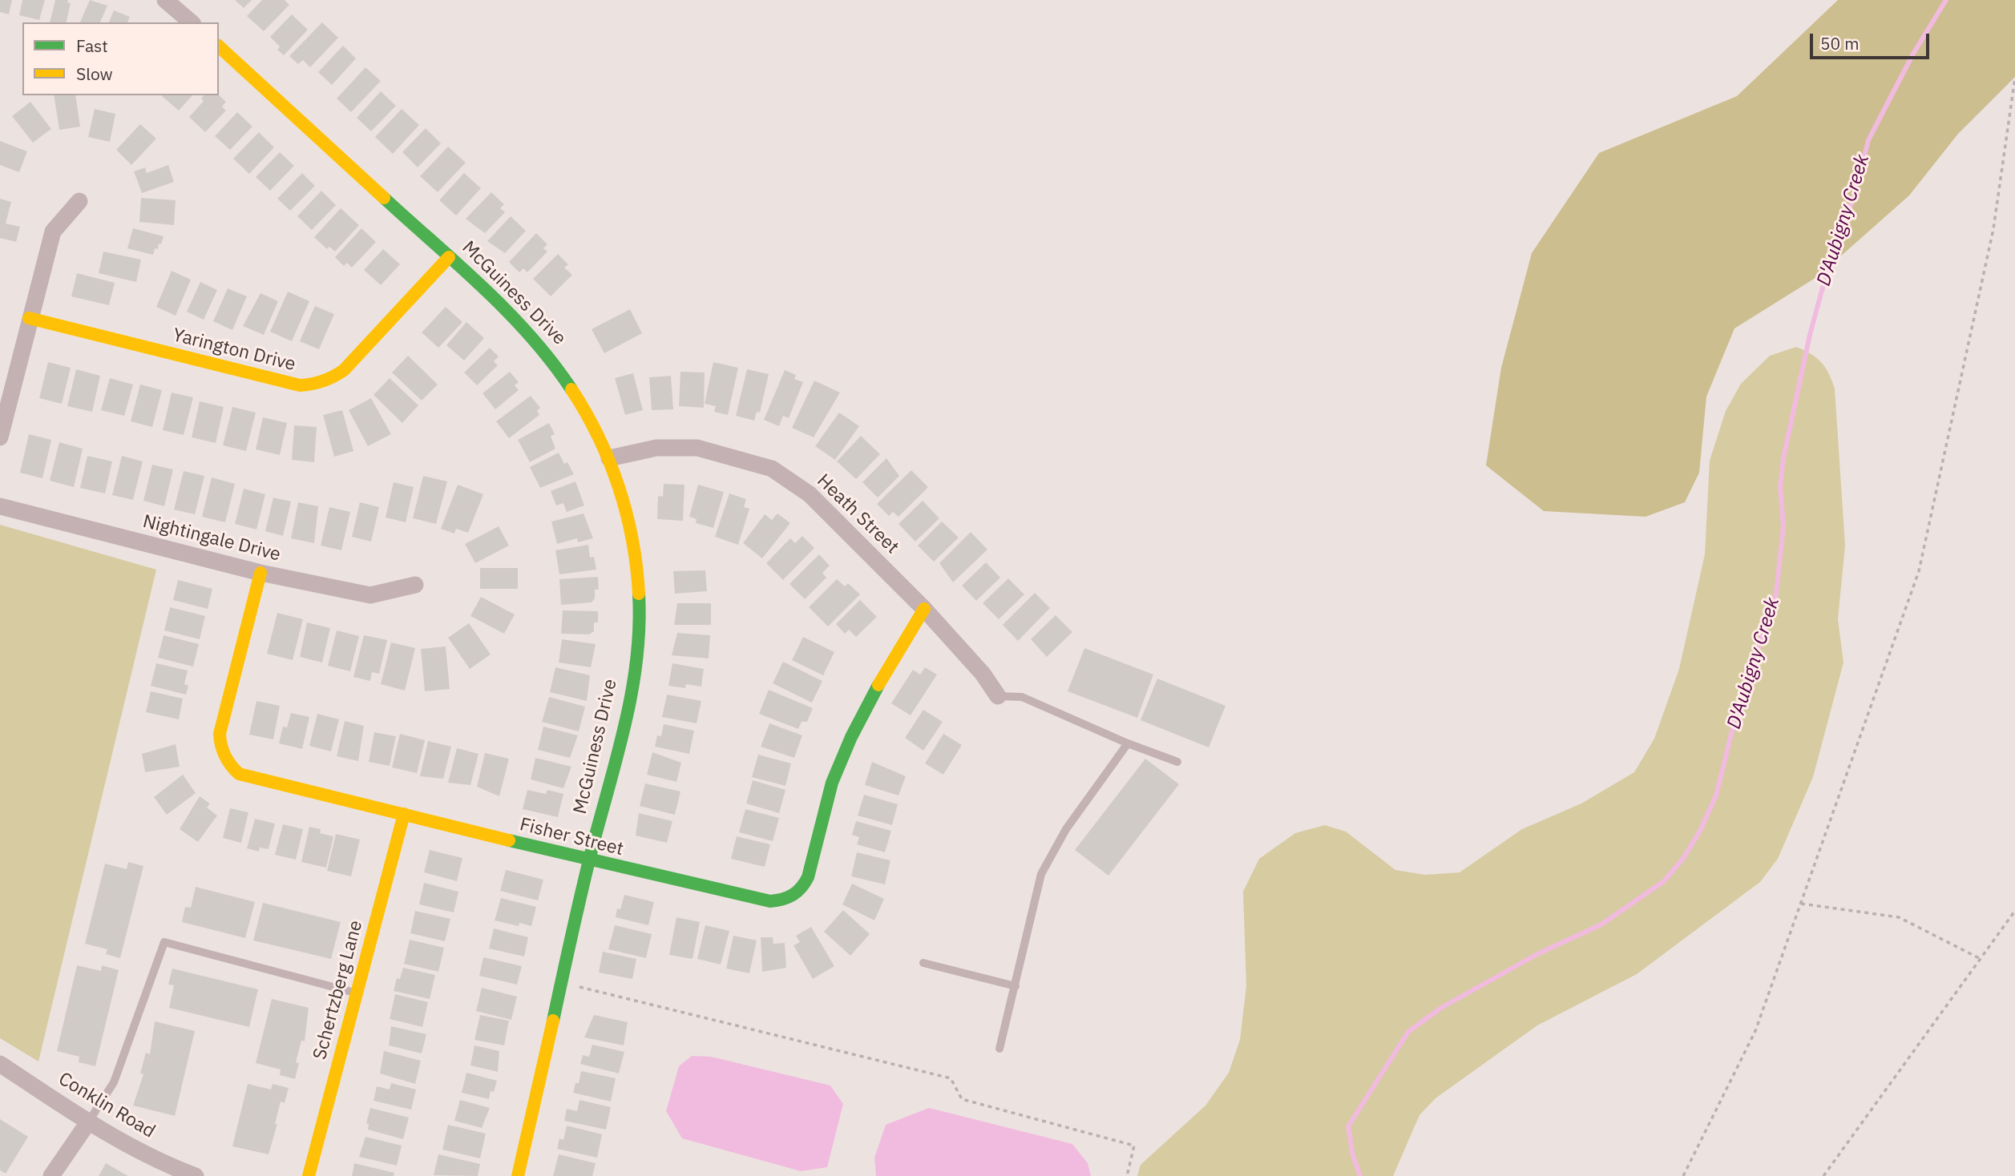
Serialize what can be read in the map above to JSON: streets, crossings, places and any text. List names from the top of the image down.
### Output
{
  "streets": {
    "street": [
      "McGuiness Drive",
      "Yarington Drive",
      "Heath Street",
      "Nightingale Drive",
      "Fisher Street",
      "Schertzberg Lane",
      "Conklin Road"
    ]
  },
  "crossings": [
    ["McGuiness Drive", "Yarington Drive"],
    ["McGuiness Drive", "Heath Street"],
    ["McGuiness Drive", "Fisher Street"],
    ["Heath Street", "Fisher Street"],
    ["Nightingale Drive", "Fisher Street"],
    ["Fisher Street", "Schertzberg Lane"]
  ],
  "water": ["D'Aubigny Creek"],
  "legend": ["Fast", "Slow"],
  "scale_bar": "50 m"
}
